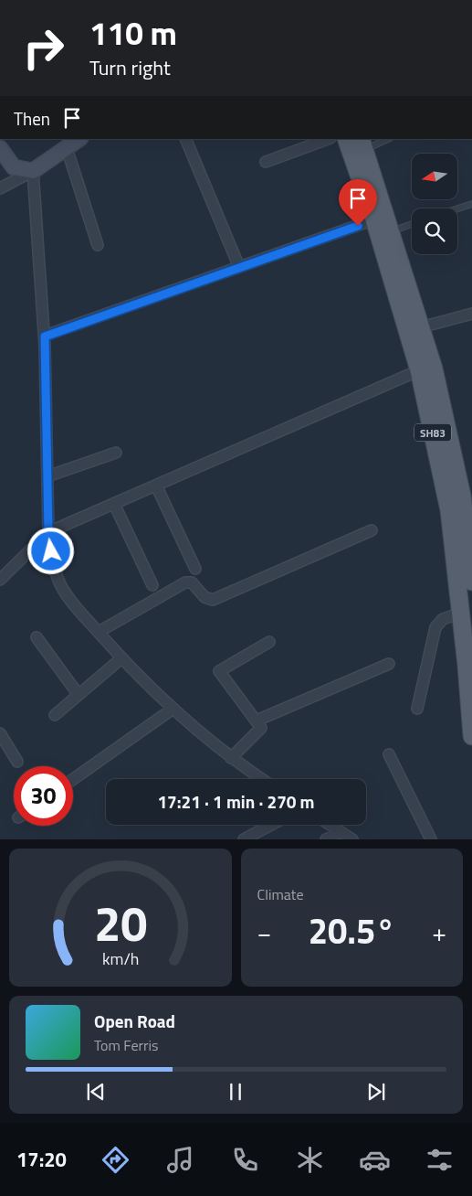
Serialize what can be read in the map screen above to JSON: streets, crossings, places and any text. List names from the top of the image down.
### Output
{
  "streets": {
    "main road": ["SH83"]
  },
  "north": "left",
  "page": {
    "turn": ["110 m", "Turn right"],
    "then": "Then",
    "limit": "30",
    "trip": "17:21 · 1 min · 270 m",
    "tile": "Climate",
    "heat": ["−", "20.5°", "+"],
    "song": ["Open Road", "Tom Ferris"],
    "tabs": "17:20",
    "gauge": ["20", "km/h"]
  }
}
